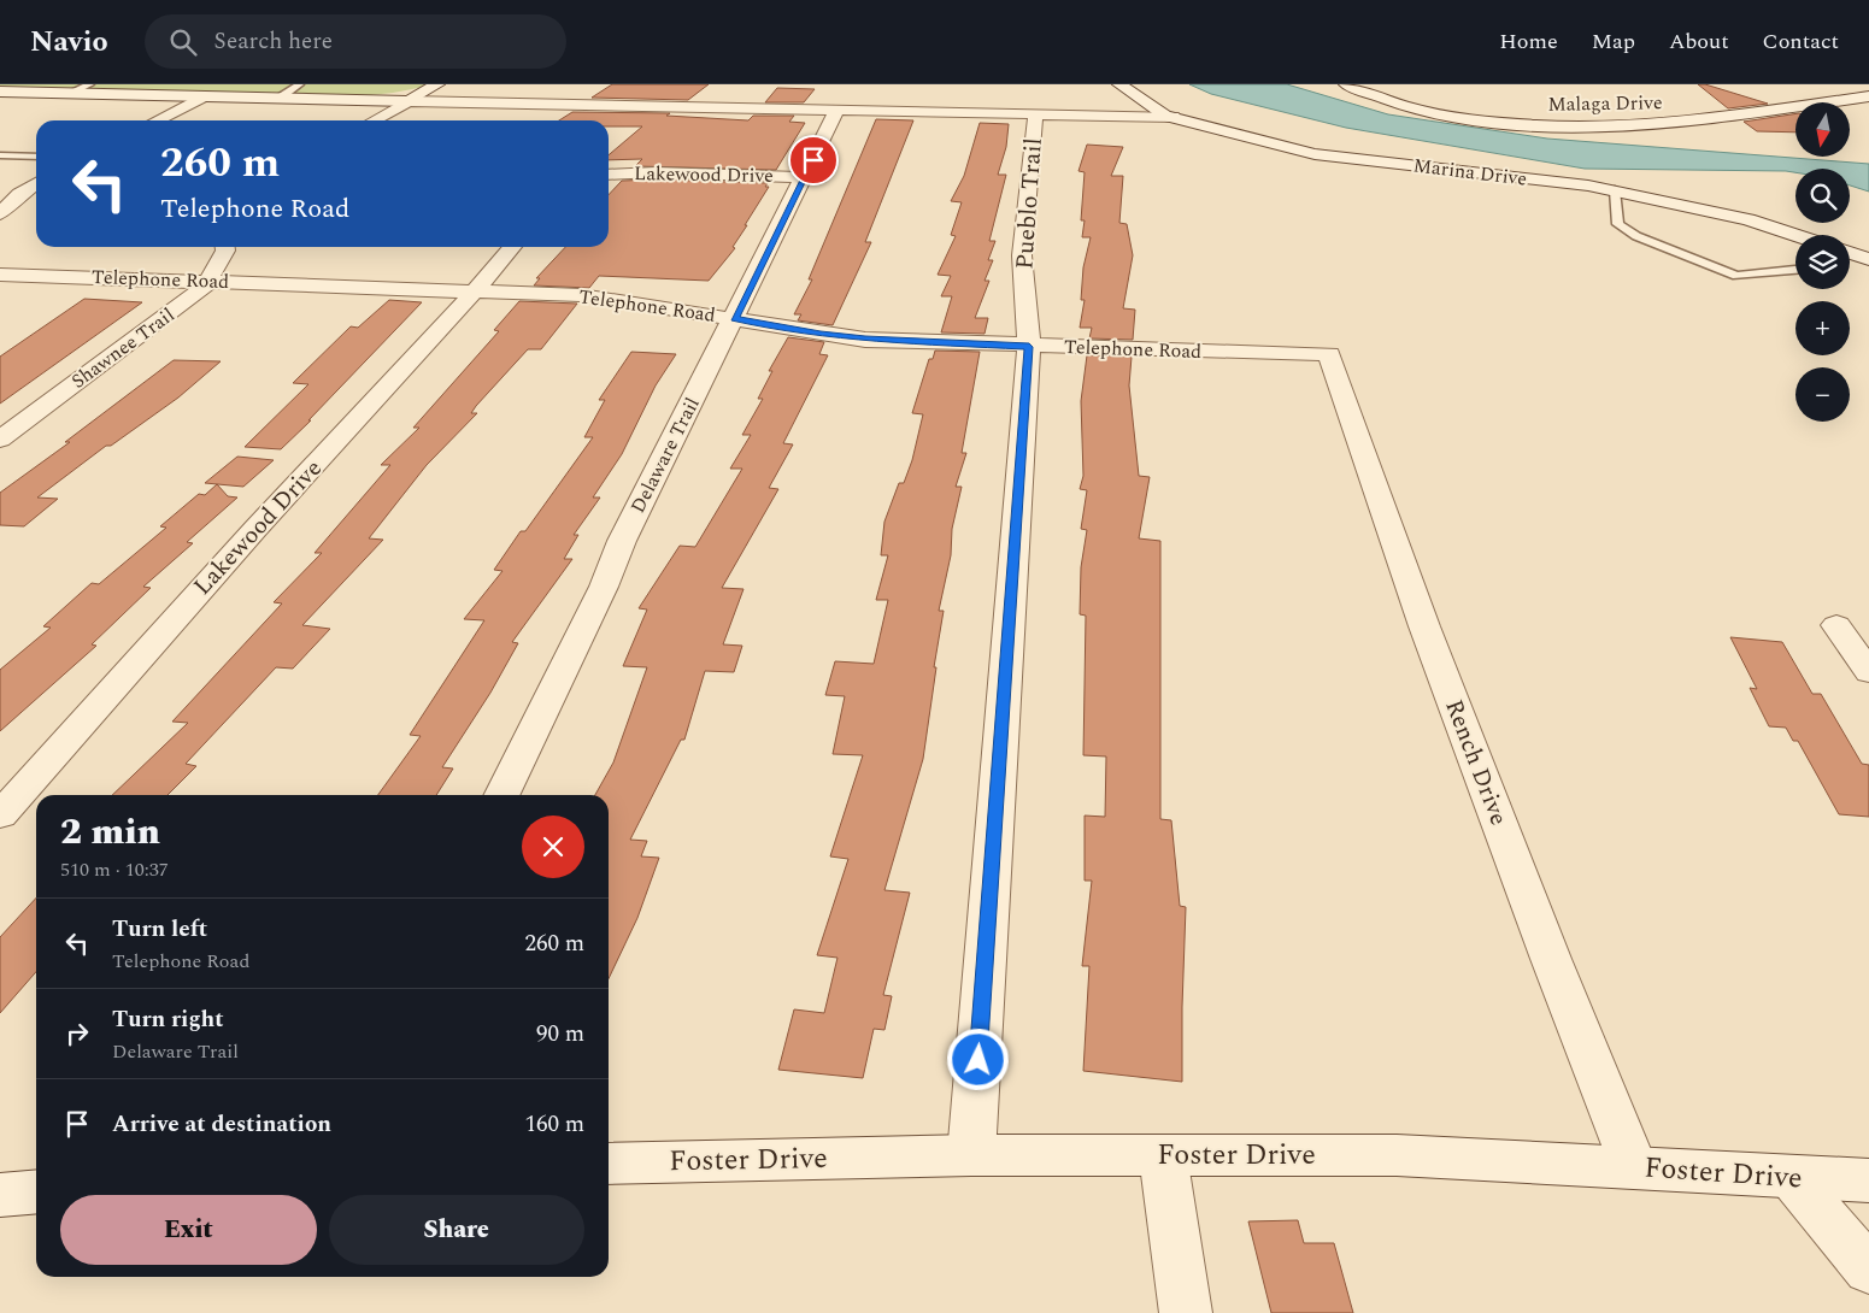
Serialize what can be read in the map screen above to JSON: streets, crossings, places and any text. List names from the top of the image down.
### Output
{
  "streets": {
    "street": [
      "Malaga Drive",
      "Marina Drive",
      "Lakewood Drive",
      "Pueblo Trail",
      "Telephone Road",
      "Shawnee Trail",
      "Delaware Trail",
      "Rench Drive",
      "Foster Drive"
    ]
  },
  "crossings": [
    ["Lakewood Drive", "Telephone Road"],
    ["Lakewood Drive", "Delaware Trail"],
    ["Pueblo Trail", "Telephone Road"],
    ["Pueblo Trail", "Foster Drive"],
    ["Telephone Road", "Shawnee Trail"],
    ["Telephone Road", "Delaware Trail"],
    ["Telephone Road", "Rench Drive"],
    ["Rench Drive", "Foster Drive"]
  ],
  "north": "bottom",
  "page": {
    "header": "Navio",
    "search": "Search here",
    "nav": [
      "Home",
      "Map",
      "About",
      "Contact"
    ],
    "map_buttons": ["+", "−"],
    "turn": ["260 m", "Telephone Road"],
    "heading": ["2 min", "510 m · 10:37"],
    "list": [
      {
        "name": "Turn left",
        "note": "Telephone Road",
        "value": "260 m"
      },
      {
        "name": "Turn right",
        "note": "Delaware Trail",
        "value": "90 m"
      },
      {
        "name": "Arrive at destination",
        "value": "160 m"
      }
    ],
    "buttons": ["Exit", "Share"]
  }
}
